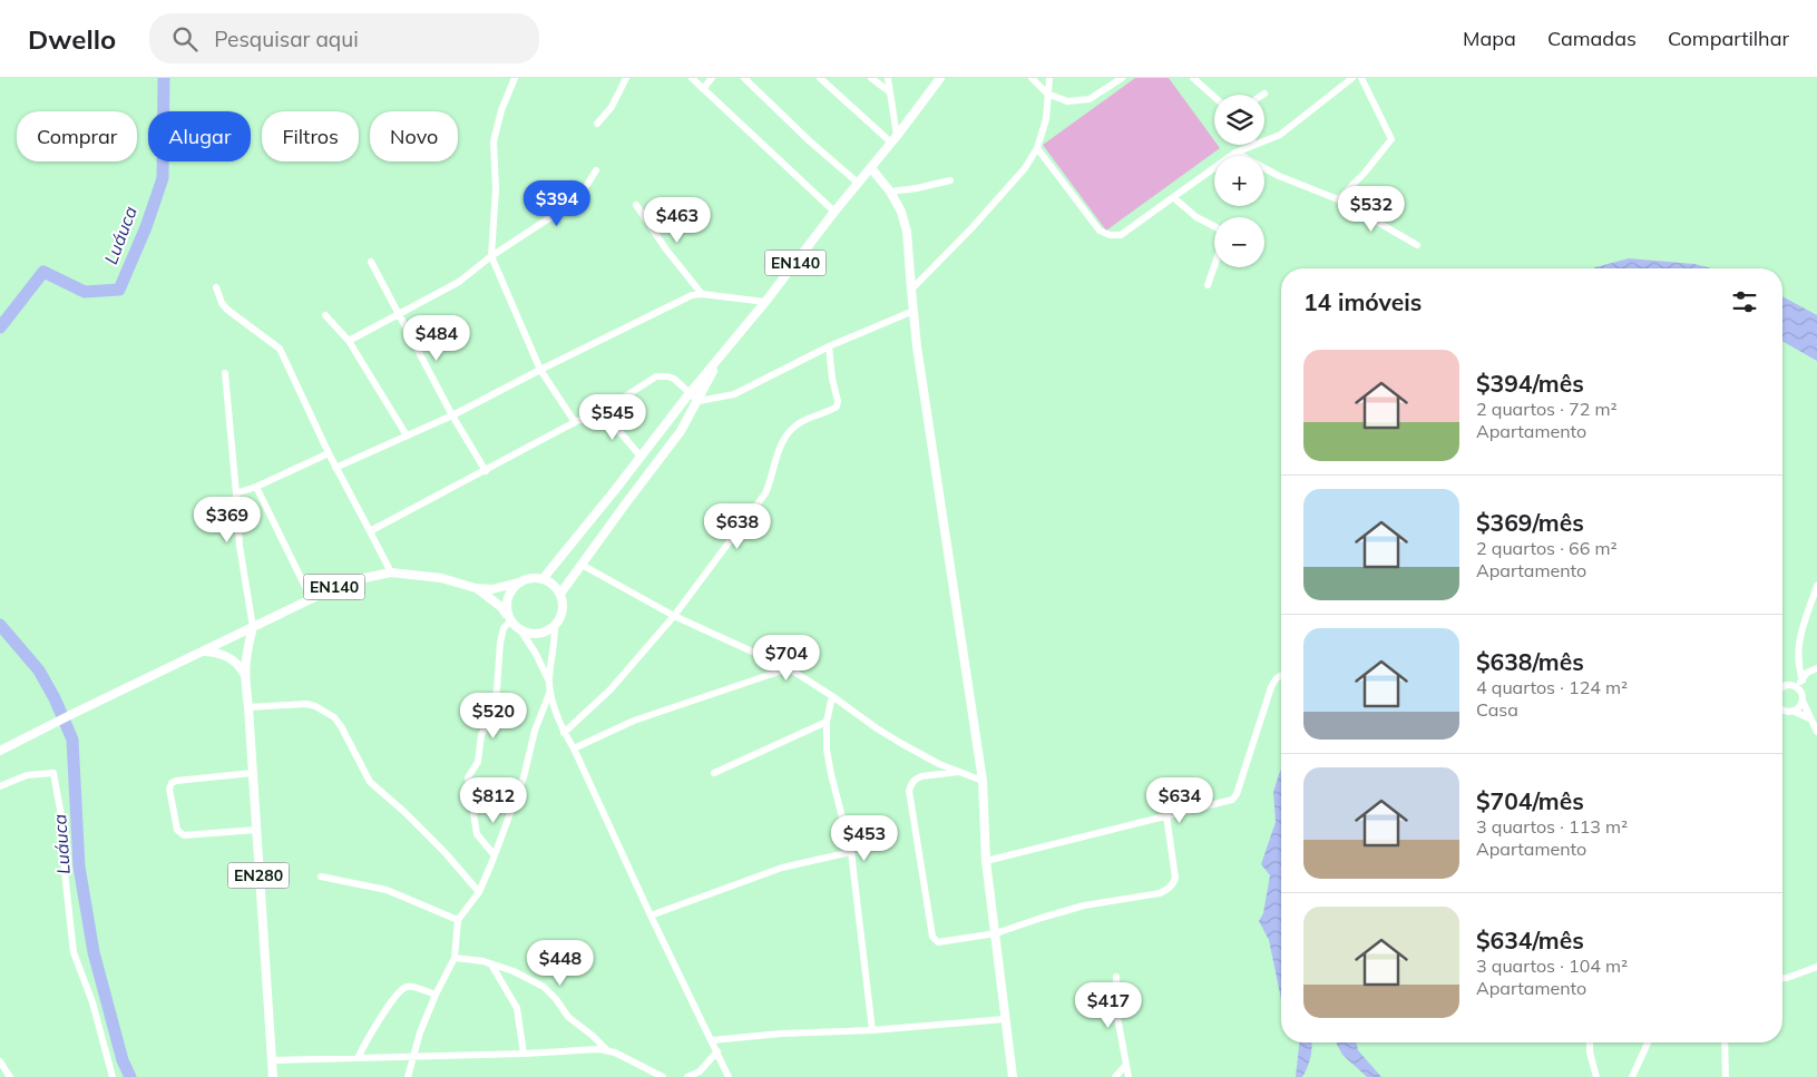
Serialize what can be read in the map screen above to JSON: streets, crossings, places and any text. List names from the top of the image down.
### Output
{
  "streets": {
    "main road": ["EN140", "EN280"]
  },
  "crossings": [
    ["EN140", "EN280"]
  ],
  "water": ["Luáuca"],
  "page": {
    "header": "Dwello",
    "search": "Pesquisar aqui",
    "nav": ["Mapa", "Camadas", "Compartilhar"],
    "map_buttons": ["+", "−"],
    "chip": [
      "Comprar",
      "Alugar",
      "Filtros",
      "Novo"
    ],
    "price": [
      "$394",
      "$532",
      "$463",
      "$484",
      "$545",
      "$369",
      "$638",
      "$704",
      "$520",
      "$812",
      "$634",
      "$453",
      "$448",
      "$417"
    ],
    "heading": "14 imóveis",
    "list": [
      {
        "name": "$394/mês",
        "note": "2 quartos · 72 m² · Apartamento"
      },
      {
        "name": "$369/mês",
        "note": "2 quartos · 66 m² · Apartamento"
      },
      {
        "name": "$638/mês",
        "note": "4 quartos · 124 m² · Casa"
      },
      {
        "name": "$704/mês",
        "note": "3 quartos · 113 m² · Apartamento"
      },
      {
        "name": "$634/mês",
        "note": "3 quartos · 104 m² · Apartamento"
      }
    ]
  }
}
